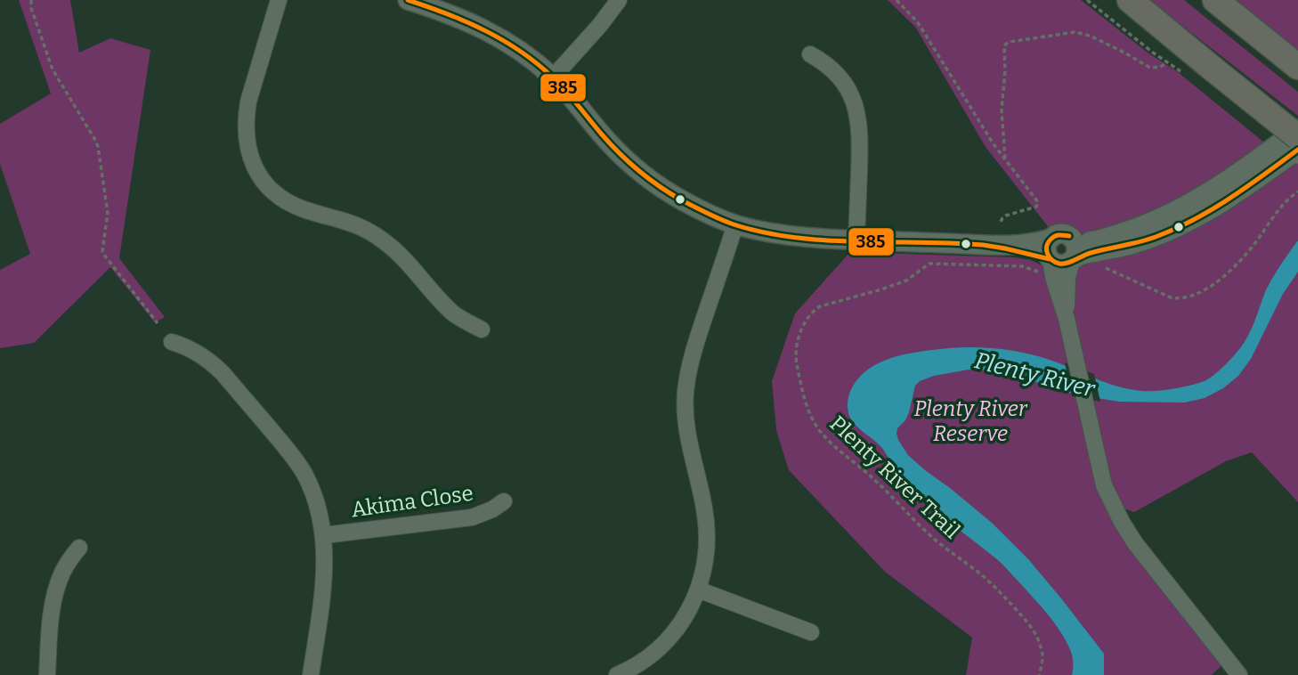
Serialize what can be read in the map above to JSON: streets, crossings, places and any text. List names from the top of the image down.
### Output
{
  "streets": {
    "street": ["Akima Close"],
    "path": ["Plenty River Trail"]
  },
  "water": ["Plenty River"],
  "parks": ["Plenty River Reserve"],
  "lines": ["transit line 385"]
}
